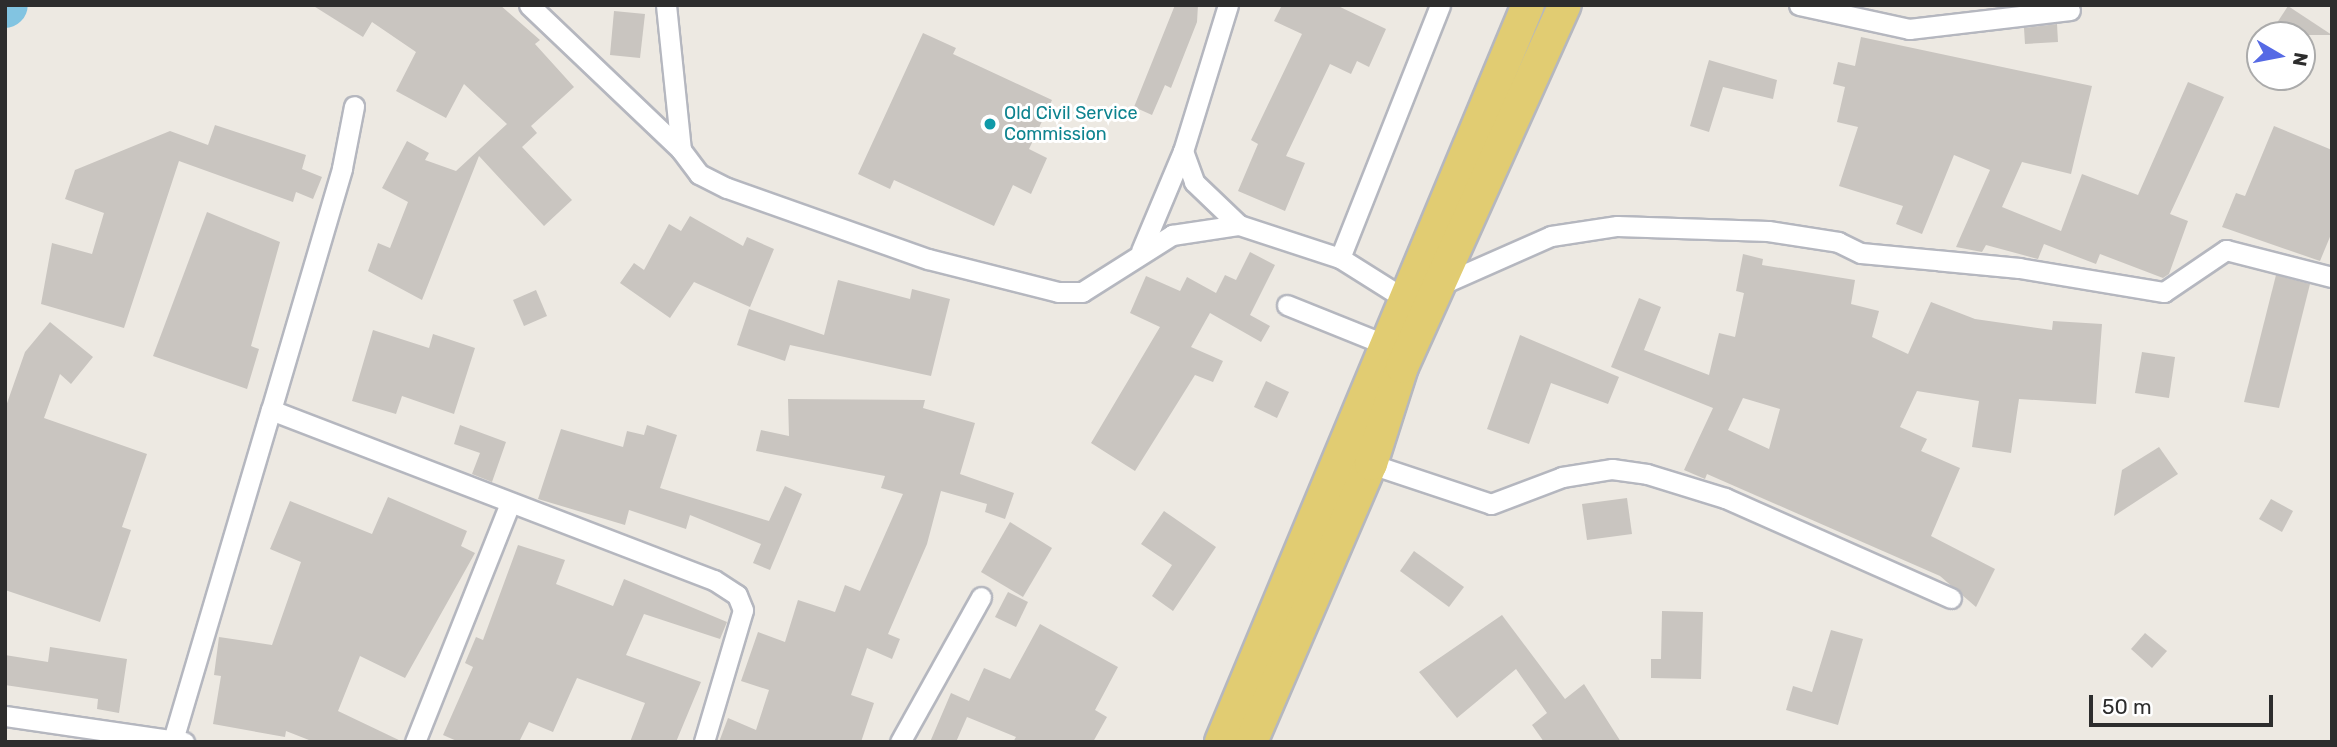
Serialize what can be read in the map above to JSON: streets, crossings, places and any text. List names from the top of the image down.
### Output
{
  "places": ["Old Civil Service Commission"],
  "scale_bar": "50 m",
  "north": "right"
}
